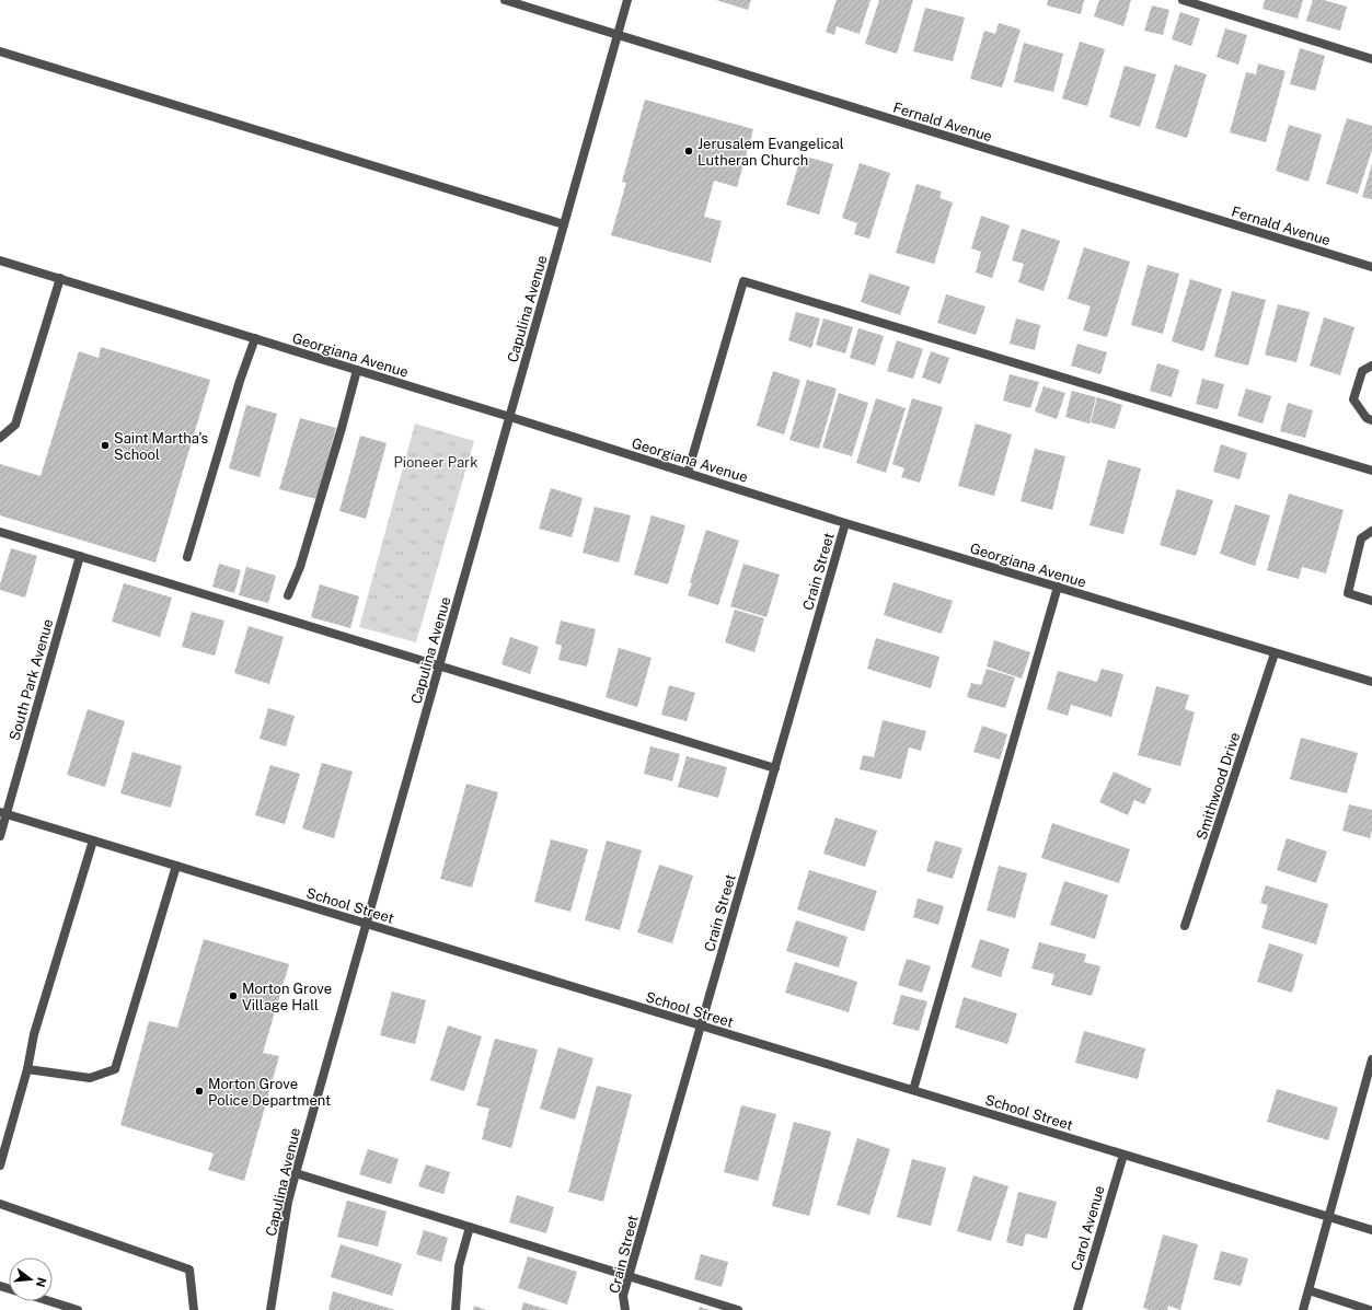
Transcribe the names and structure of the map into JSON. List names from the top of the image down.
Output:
{
  "streets": {
    "street": [
      "Fernald Avenue",
      "Capulina Avenue",
      "Georgiana Avenue",
      "Crain Street",
      "South Park Avenue",
      "Smithwood Drive",
      "School Street",
      "Carol Avenue"
    ]
  },
  "crossings": [
    ["Fernald Avenue", "Capulina Avenue"],
    ["Capulina Avenue", "Georgiana Avenue"],
    ["Capulina Avenue", "School Street"],
    ["Georgiana Avenue", "Crain Street"],
    ["Georgiana Avenue", "Smithwood Drive"],
    ["Crain Street", "School Street"],
    ["South Park Avenue", "School Street"],
    ["School Street", "Carol Avenue"]
  ],
  "parks": ["Pioneer Park"],
  "places": [
    "Jerusalem Evangelical Lutheran Church",
    "Saint Martha's School",
    "Morton Grove Village Hall",
    "Morton Grove Police Department"
  ],
  "north": "right"
}
